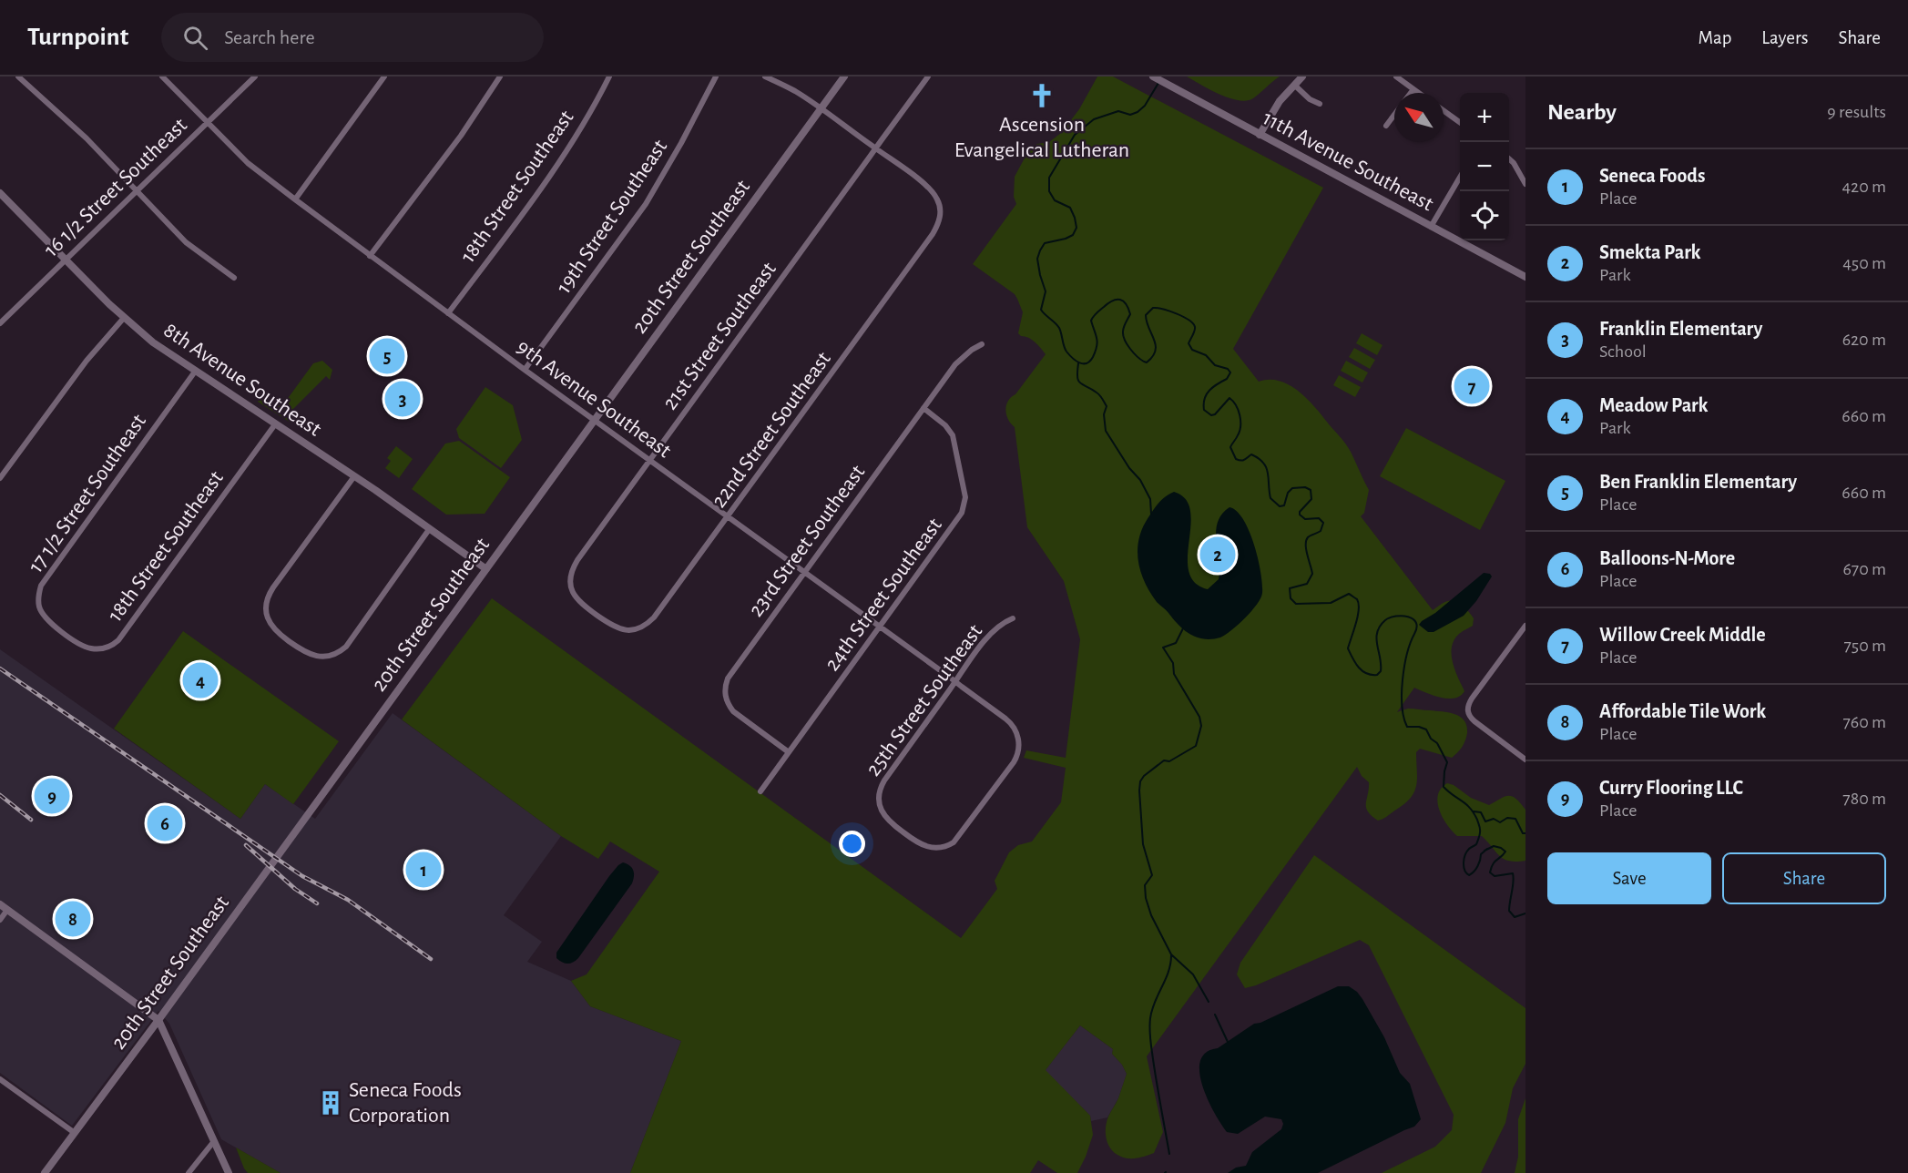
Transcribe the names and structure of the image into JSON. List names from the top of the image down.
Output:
{
  "streets": {
    "main road": ["11th Avenue Southeast"],
    "street": [
      "18th Street Southeast",
      "16 1/2 Street Southeast",
      "19th Street Southeast",
      "20th Street Southeast",
      "21st Street Southeast",
      "8th Avenue Southeast",
      "9th Avenue Southeast",
      "22nd Street Southeast",
      "17 1/2 Street Southeast",
      "23rd Street Southeast",
      "24th Street Southeast",
      "25th Street Southeast"
    ]
  },
  "crossings": [
    ["18th Street Southeast", "8th Avenue Southeast"],
    ["18th Street Southeast", "9th Avenue Southeast"],
    ["18th Street Southeast", "17 1/2 Street Southeast"],
    ["16 1/2 Street Southeast", "8th Avenue Southeast"],
    ["16 1/2 Street Southeast", "9th Avenue Southeast"],
    ["19th Street Southeast", "9th Avenue Southeast"],
    ["20th Street Southeast", "8th Avenue Southeast"],
    ["20th Street Southeast", "9th Avenue Southeast"],
    ["21st Street Southeast", "9th Avenue Southeast"],
    ["21st Street Southeast", "22nd Street Southeast"],
    ["8th Avenue Southeast", "17 1/2 Street Southeast"],
    ["9th Avenue Southeast", "22nd Street Southeast"],
    ["9th Avenue Southeast", "23rd Street Southeast"],
    ["9th Avenue Southeast", "24th Street Southeast"],
    ["9th Avenue Southeast", "25th Street Southeast"],
    ["23rd Street Southeast", "24th Street Southeast"]
  ],
  "places": {
    "church": ["Ascension Evangelical Lutheran"],
    "building": ["Seneca Foods Corporation"]
  },
  "north": "top left",
  "page": {
    "header": "Turnpoint",
    "search": "Search here",
    "nav": ["Map", "Layers", "Share"],
    "heading": ["Nearby", "9 results"],
    "map_buttons": ["+", "−"],
    "list": [
      {
        "mark": "1",
        "name": "Seneca Foods",
        "note": "Place",
        "value": "420 m"
      },
      {
        "mark": "2",
        "name": "Smekta Park",
        "note": "Park",
        "value": "450 m"
      },
      {
        "mark": "3",
        "name": "Franklin Elementary",
        "note": "School",
        "value": "620 m"
      },
      {
        "mark": "4",
        "name": "Meadow Park",
        "note": "Park",
        "value": "660 m"
      },
      {
        "mark": "5",
        "name": "Ben Franklin Elementary",
        "note": "Place",
        "value": "660 m"
      },
      {
        "mark": "6",
        "name": "Balloons-N-More",
        "note": "Place",
        "value": "670 m"
      },
      {
        "mark": "7",
        "name": "Willow Creek Middle",
        "note": "Place",
        "value": "750 m"
      },
      {
        "mark": "8",
        "name": "Affordable Tile Work",
        "note": "Place",
        "value": "760 m"
      },
      {
        "mark": "9",
        "name": "Curry Flooring LLC",
        "note": "Place",
        "value": "780 m"
      }
    ],
    "pins": [
      "5",
      "7",
      "3",
      "2",
      "4",
      "9",
      "6",
      "1",
      "8"
    ],
    "buttons": ["Save", "Share"]
  }
}
